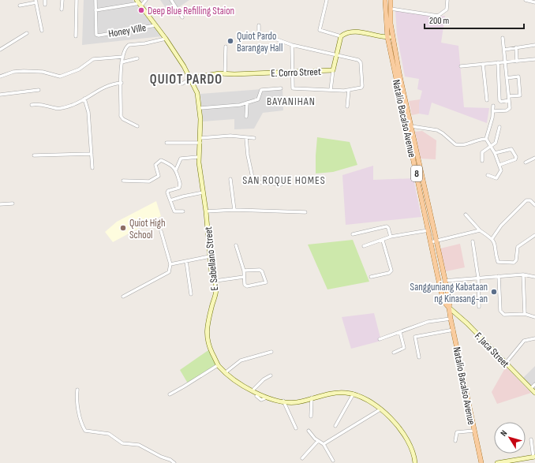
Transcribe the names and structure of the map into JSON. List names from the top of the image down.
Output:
{
  "streets": {
    "main road": ["Natalio Bacalso Avenue", "8"],
    "street": [
      "Honey Ville",
      "E. Corro Street",
      "E. Sabellano Street",
      "F. Jaca Street"
    ]
  },
  "crossings": [
    ["Honey Ville", "E. Sabellano Street"],
    ["E. Corro Street", "E. Sabellano Street"],
    ["Natalio Bacalso Avenue", "F. Jaca Street"]
  ],
  "districts": ["QUIOT PARDO", "BAYANIHAN", "SAN ROQUE HOMES"],
  "places": [
    "Deep Blue Refilling Staion",
    "Quiot Pardo Barangay Hall",
    "Quiot High School",
    "Sangguniang Kabataan ng Kinasang-an"
  ],
  "scale_bar": "200 m",
  "north": "top left"
}
